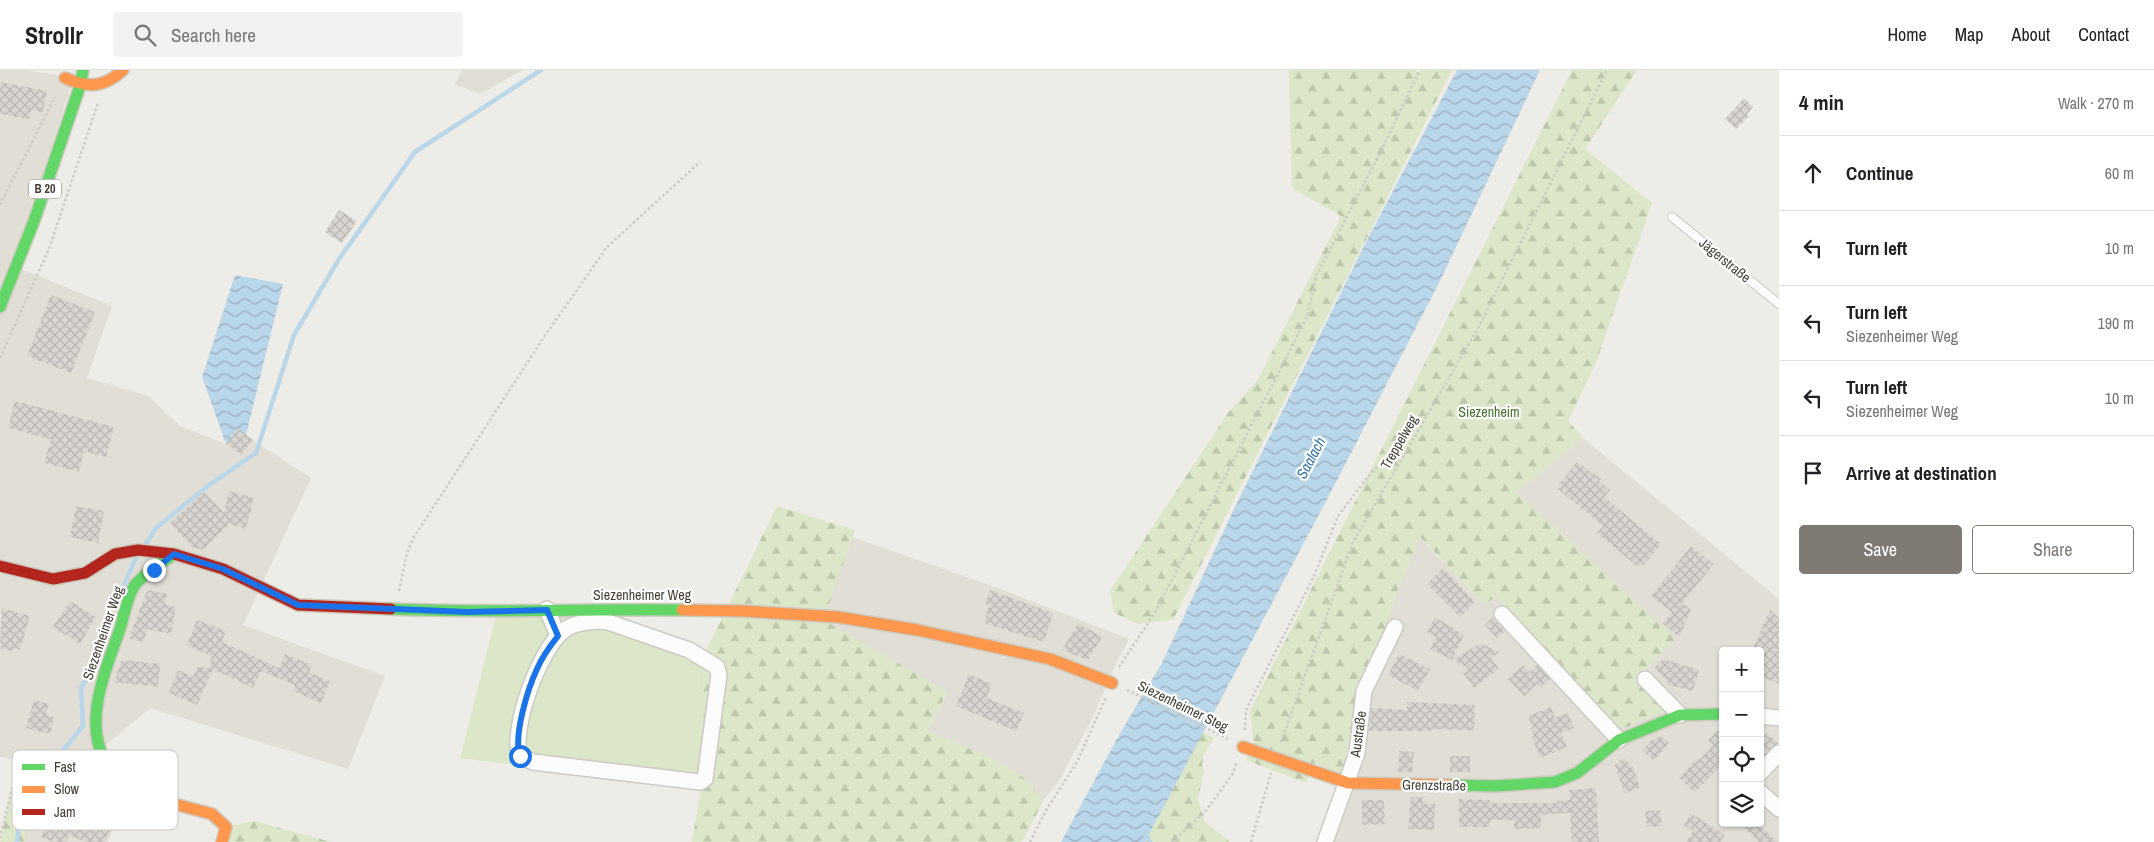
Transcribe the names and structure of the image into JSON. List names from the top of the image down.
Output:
{
  "streets": {
    "street": [
      "B 20",
      "Siezenheimer Weg",
      "Austraße",
      "Grenzstraße"
    ],
    "lane": ["Jägerstraße"],
    "path": ["Treppelweg", "Siezenheimer Steg"]
  },
  "crossings": [
    ["Treppelweg", "Grenzstraße"],
    ["Siezenheimer Weg", "Siezenheimer Steg"],
    ["Austraße", "Grenzstraße"]
  ],
  "water": ["Saalach"],
  "parks": ["Siezenheim"],
  "legend": ["Fast", "Slow", "Jam"],
  "page": {
    "header": "Strollr",
    "search": "Search here",
    "nav": [
      "Home",
      "Map",
      "About",
      "Contact"
    ],
    "heading": ["4 min", "Walk · 270 m"],
    "list": [
      ["Continue", "60 m"],
      ["Turn left", "10 m"],
      ["Turn left", "Siezenheimer Weg", "190 m"],
      ["Turn left", "Siezenheimer Weg", "10 m"],
      "Arrive at destination"
    ],
    "buttons": ["Save", "Share"],
    "map_buttons": ["+", "−"]
  }
}
